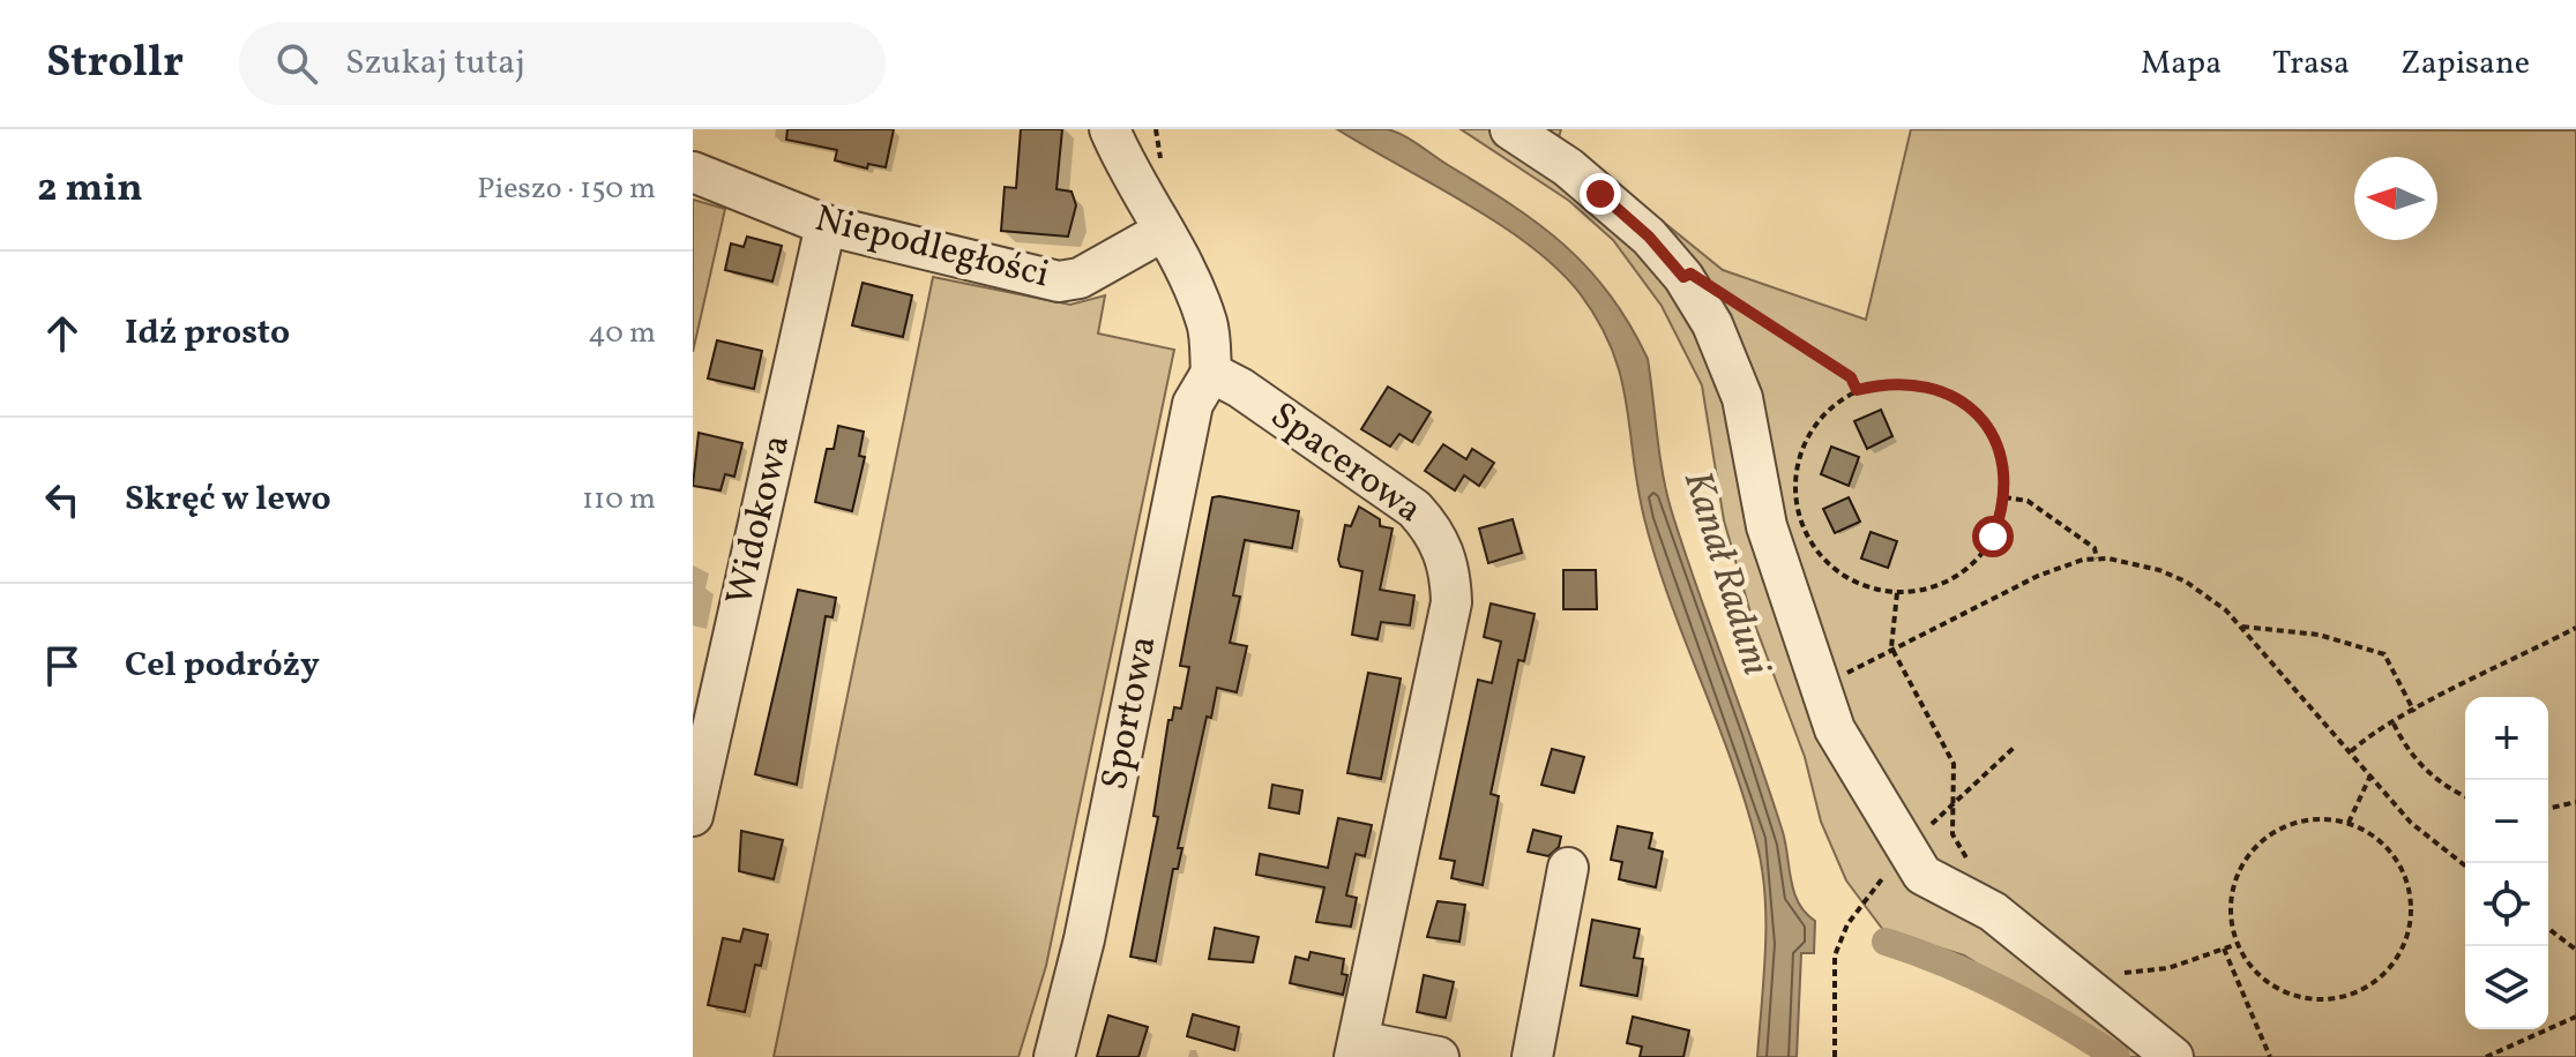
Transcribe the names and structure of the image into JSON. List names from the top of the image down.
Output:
{
  "streets": {
    "street": [
      "Niepodległości",
      "Spacerowa",
      "Widokowa",
      "Sportowa"
    ]
  },
  "crossings": [
    ["Niepodległości", "Widokowa"],
    ["Spacerowa", "Sportowa"]
  ],
  "water": ["Kanał Raduni"],
  "north": "left",
  "page": {
    "header": "Strollr",
    "search": "Szukaj tutaj",
    "nav": ["Mapa", "Trasa", "Zapisane"],
    "heading": ["2 min", "Pieszo · 150 m"],
    "list": [
      ["Idź prosto", "40 m"],
      ["Skręć w lewo", "110 m"],
      "Cel podróży"
    ],
    "map_buttons": ["+", "−"]
  }
}
